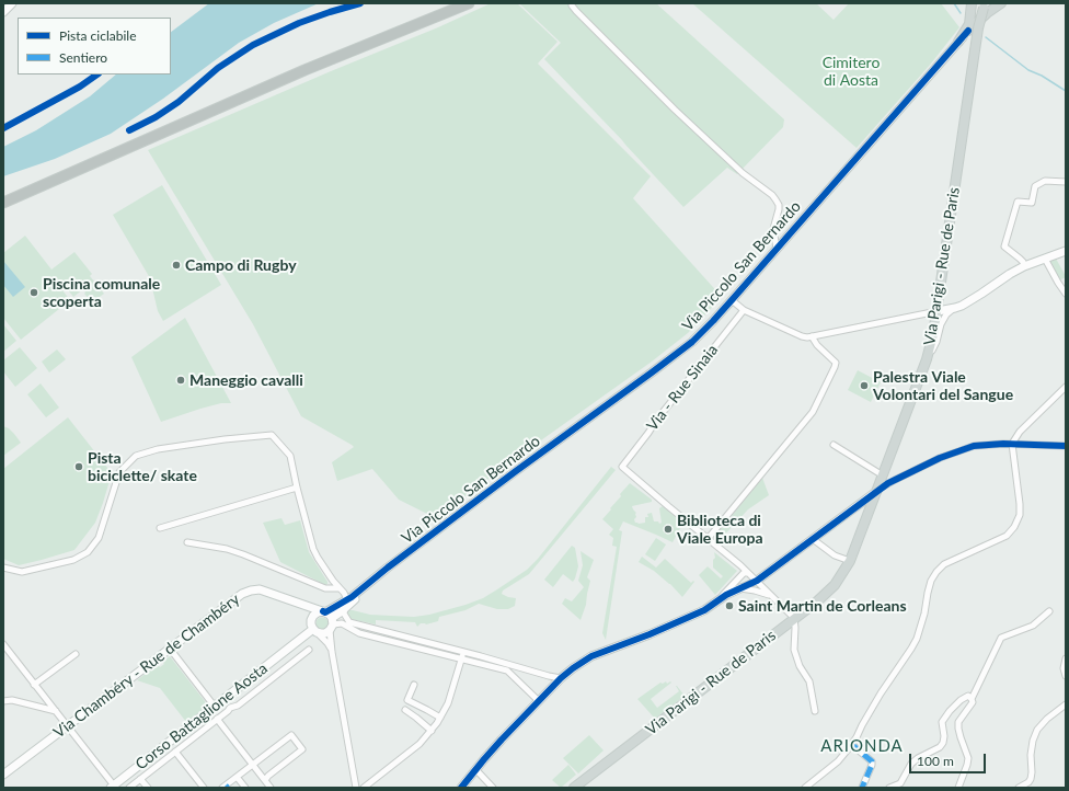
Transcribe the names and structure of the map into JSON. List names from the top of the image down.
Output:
{
  "streets": {
    "main road": ["Via Parigi - Rue de Paris"],
    "street": [
      "Via Piccolo San Bernardo",
      "Via - Rue Sinaia",
      "Via Chambéry - Rue de Chambéry",
      "Corso Battaglione Aosta"
    ]
  },
  "crossings": [
    ["Via Piccolo San Bernardo", "Via Chambéry - Rue de Chambéry"],
    ["Via Piccolo San Bernardo", "Corso Battaglione Aosta"],
    ["Via Chambéry - Rue de Chambéry", "Corso Battaglione Aosta"]
  ],
  "districts": ["ARIONDA"],
  "parks": ["Cimitero di Aosta"],
  "places": [
    "Campo di Rugby",
    "Piscina comunale scoperta",
    "Maneggio cavalli",
    "Palestra Viale Volontari del Sangue",
    "Pista biciclette/ skate",
    "Biblioteca di Viale Europa",
    "Saint Martin de Corleans"
  ],
  "legend": ["Pista ciclabile", "Sentiero"],
  "scale_bar": "100 m"
}
